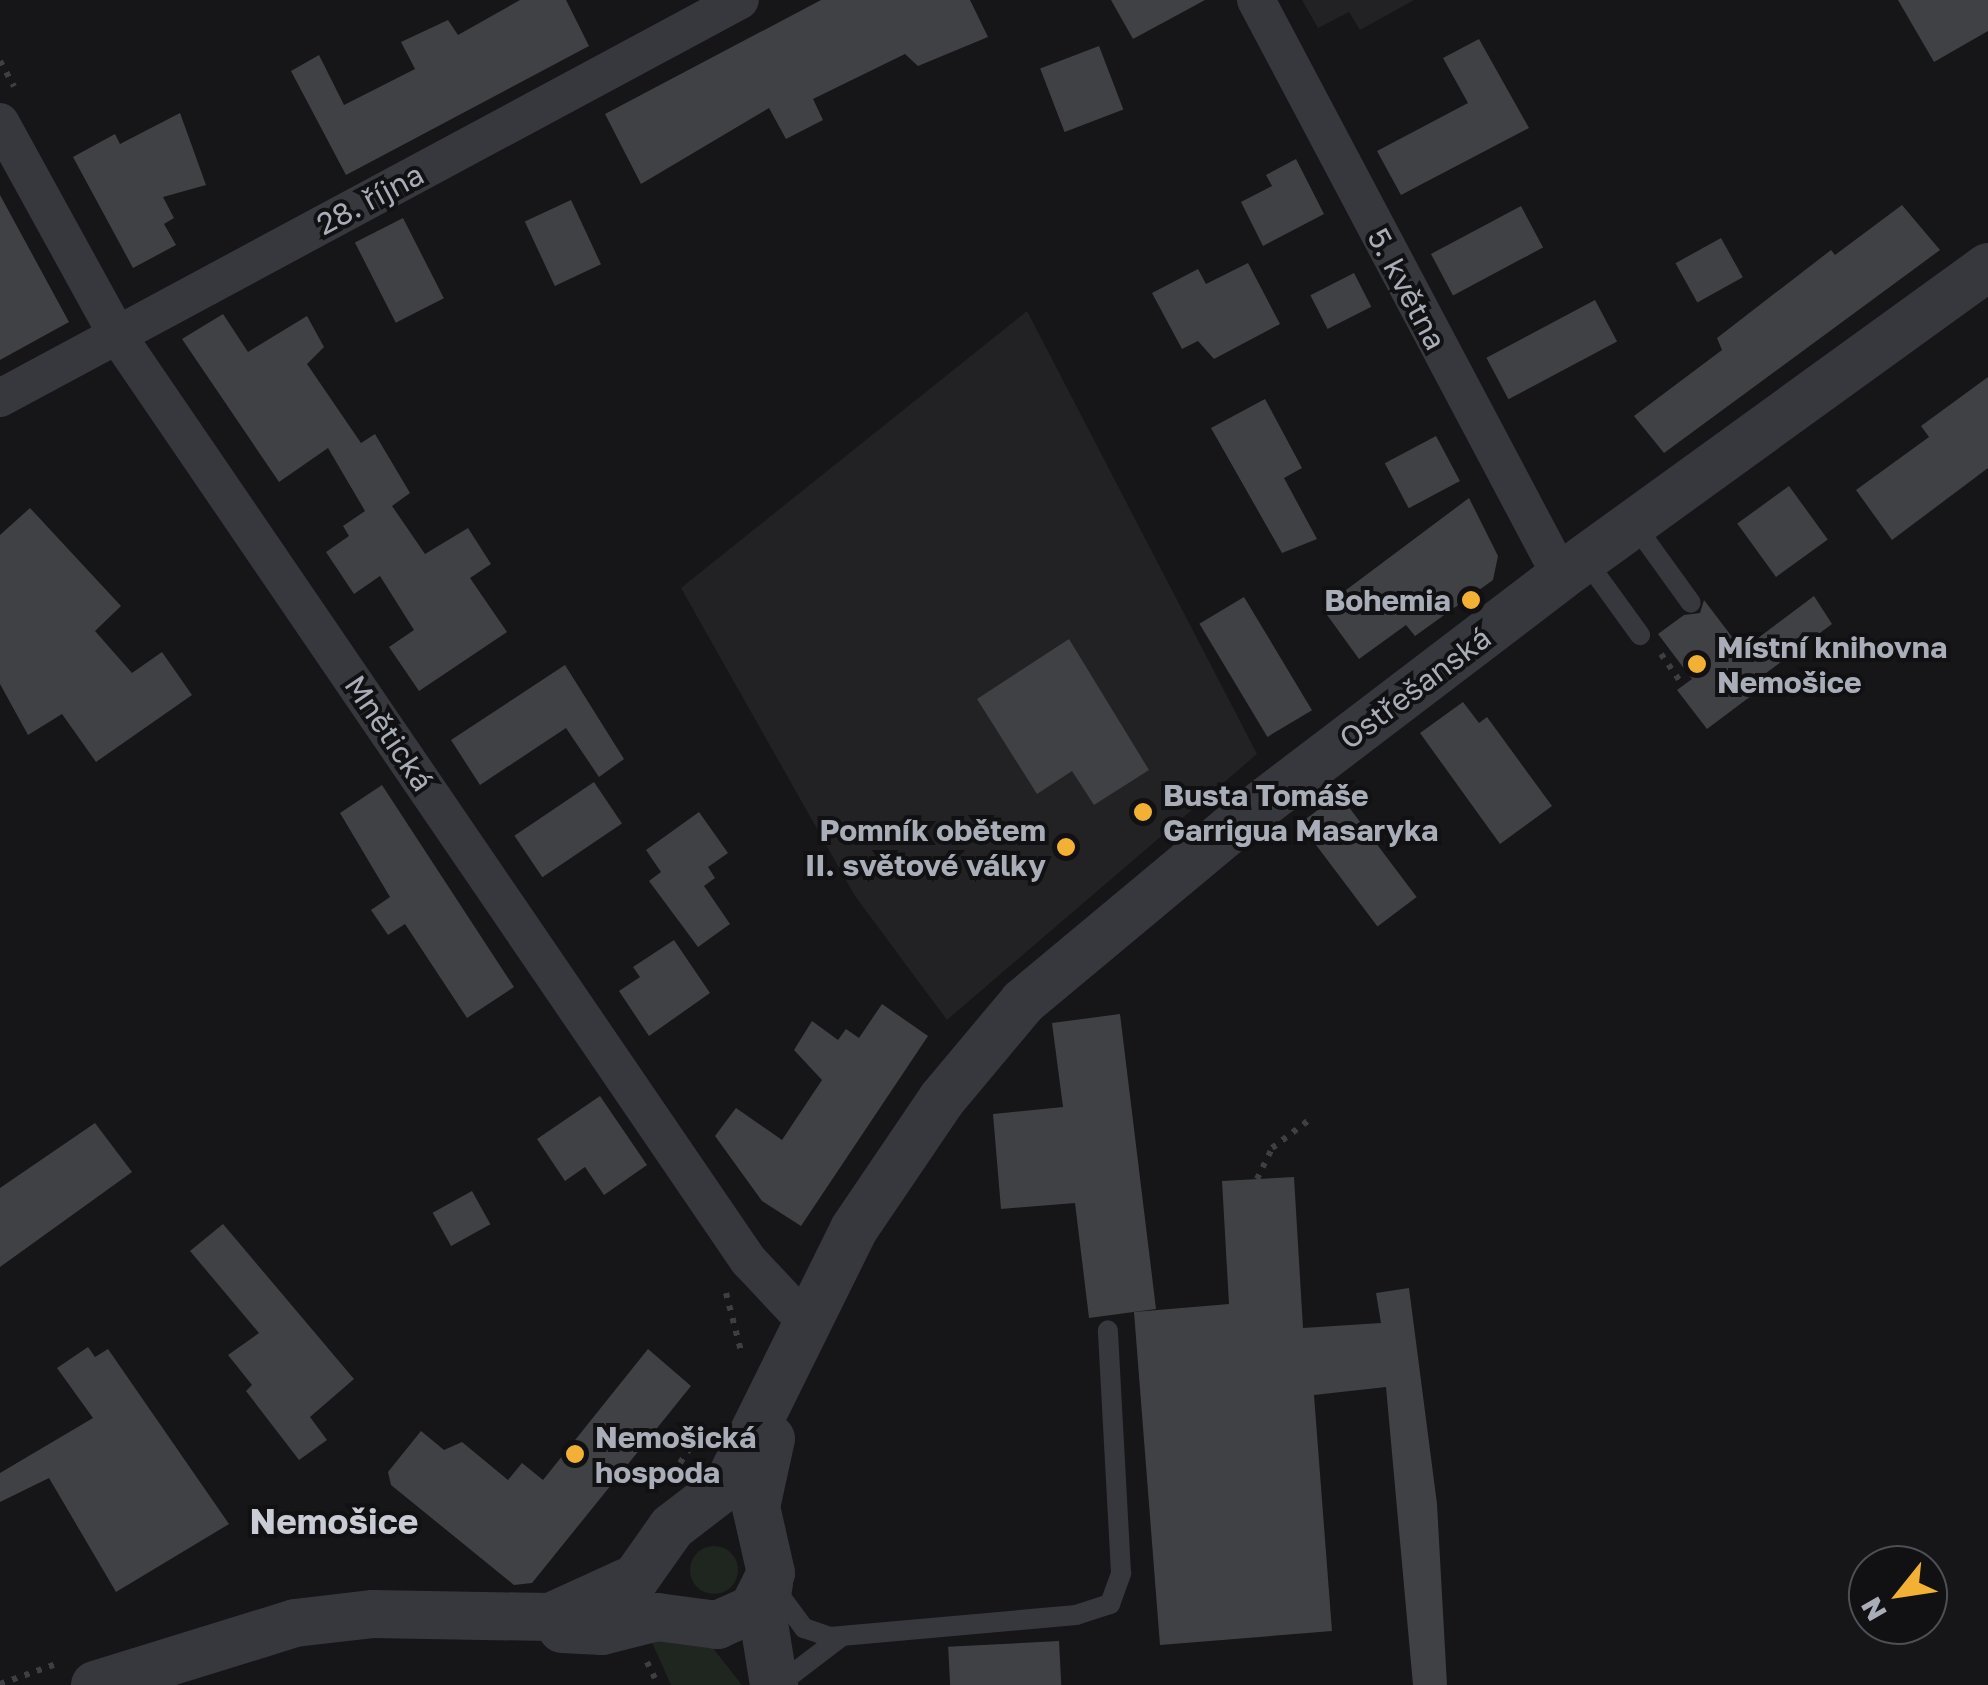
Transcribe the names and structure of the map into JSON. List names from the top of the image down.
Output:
{
  "streets": {
    "street": [
      "28. října",
      "5. května",
      "Ostřešanská",
      "Mnětická"
    ]
  },
  "crossings": [
    ["28. října", "Mnětická"],
    ["5. května", "Ostřešanská"],
    ["Ostřešanská", "Mnětická"]
  ],
  "districts": ["Nemošice"],
  "places": [
    "Bohemia",
    "Místní knihovna Nemošice",
    "Busta Tomáše Garrigua Masaryka",
    "Pomník obětem II. světové války",
    "Nemošická hospoda"
  ],
  "north": "bottom left"
}
